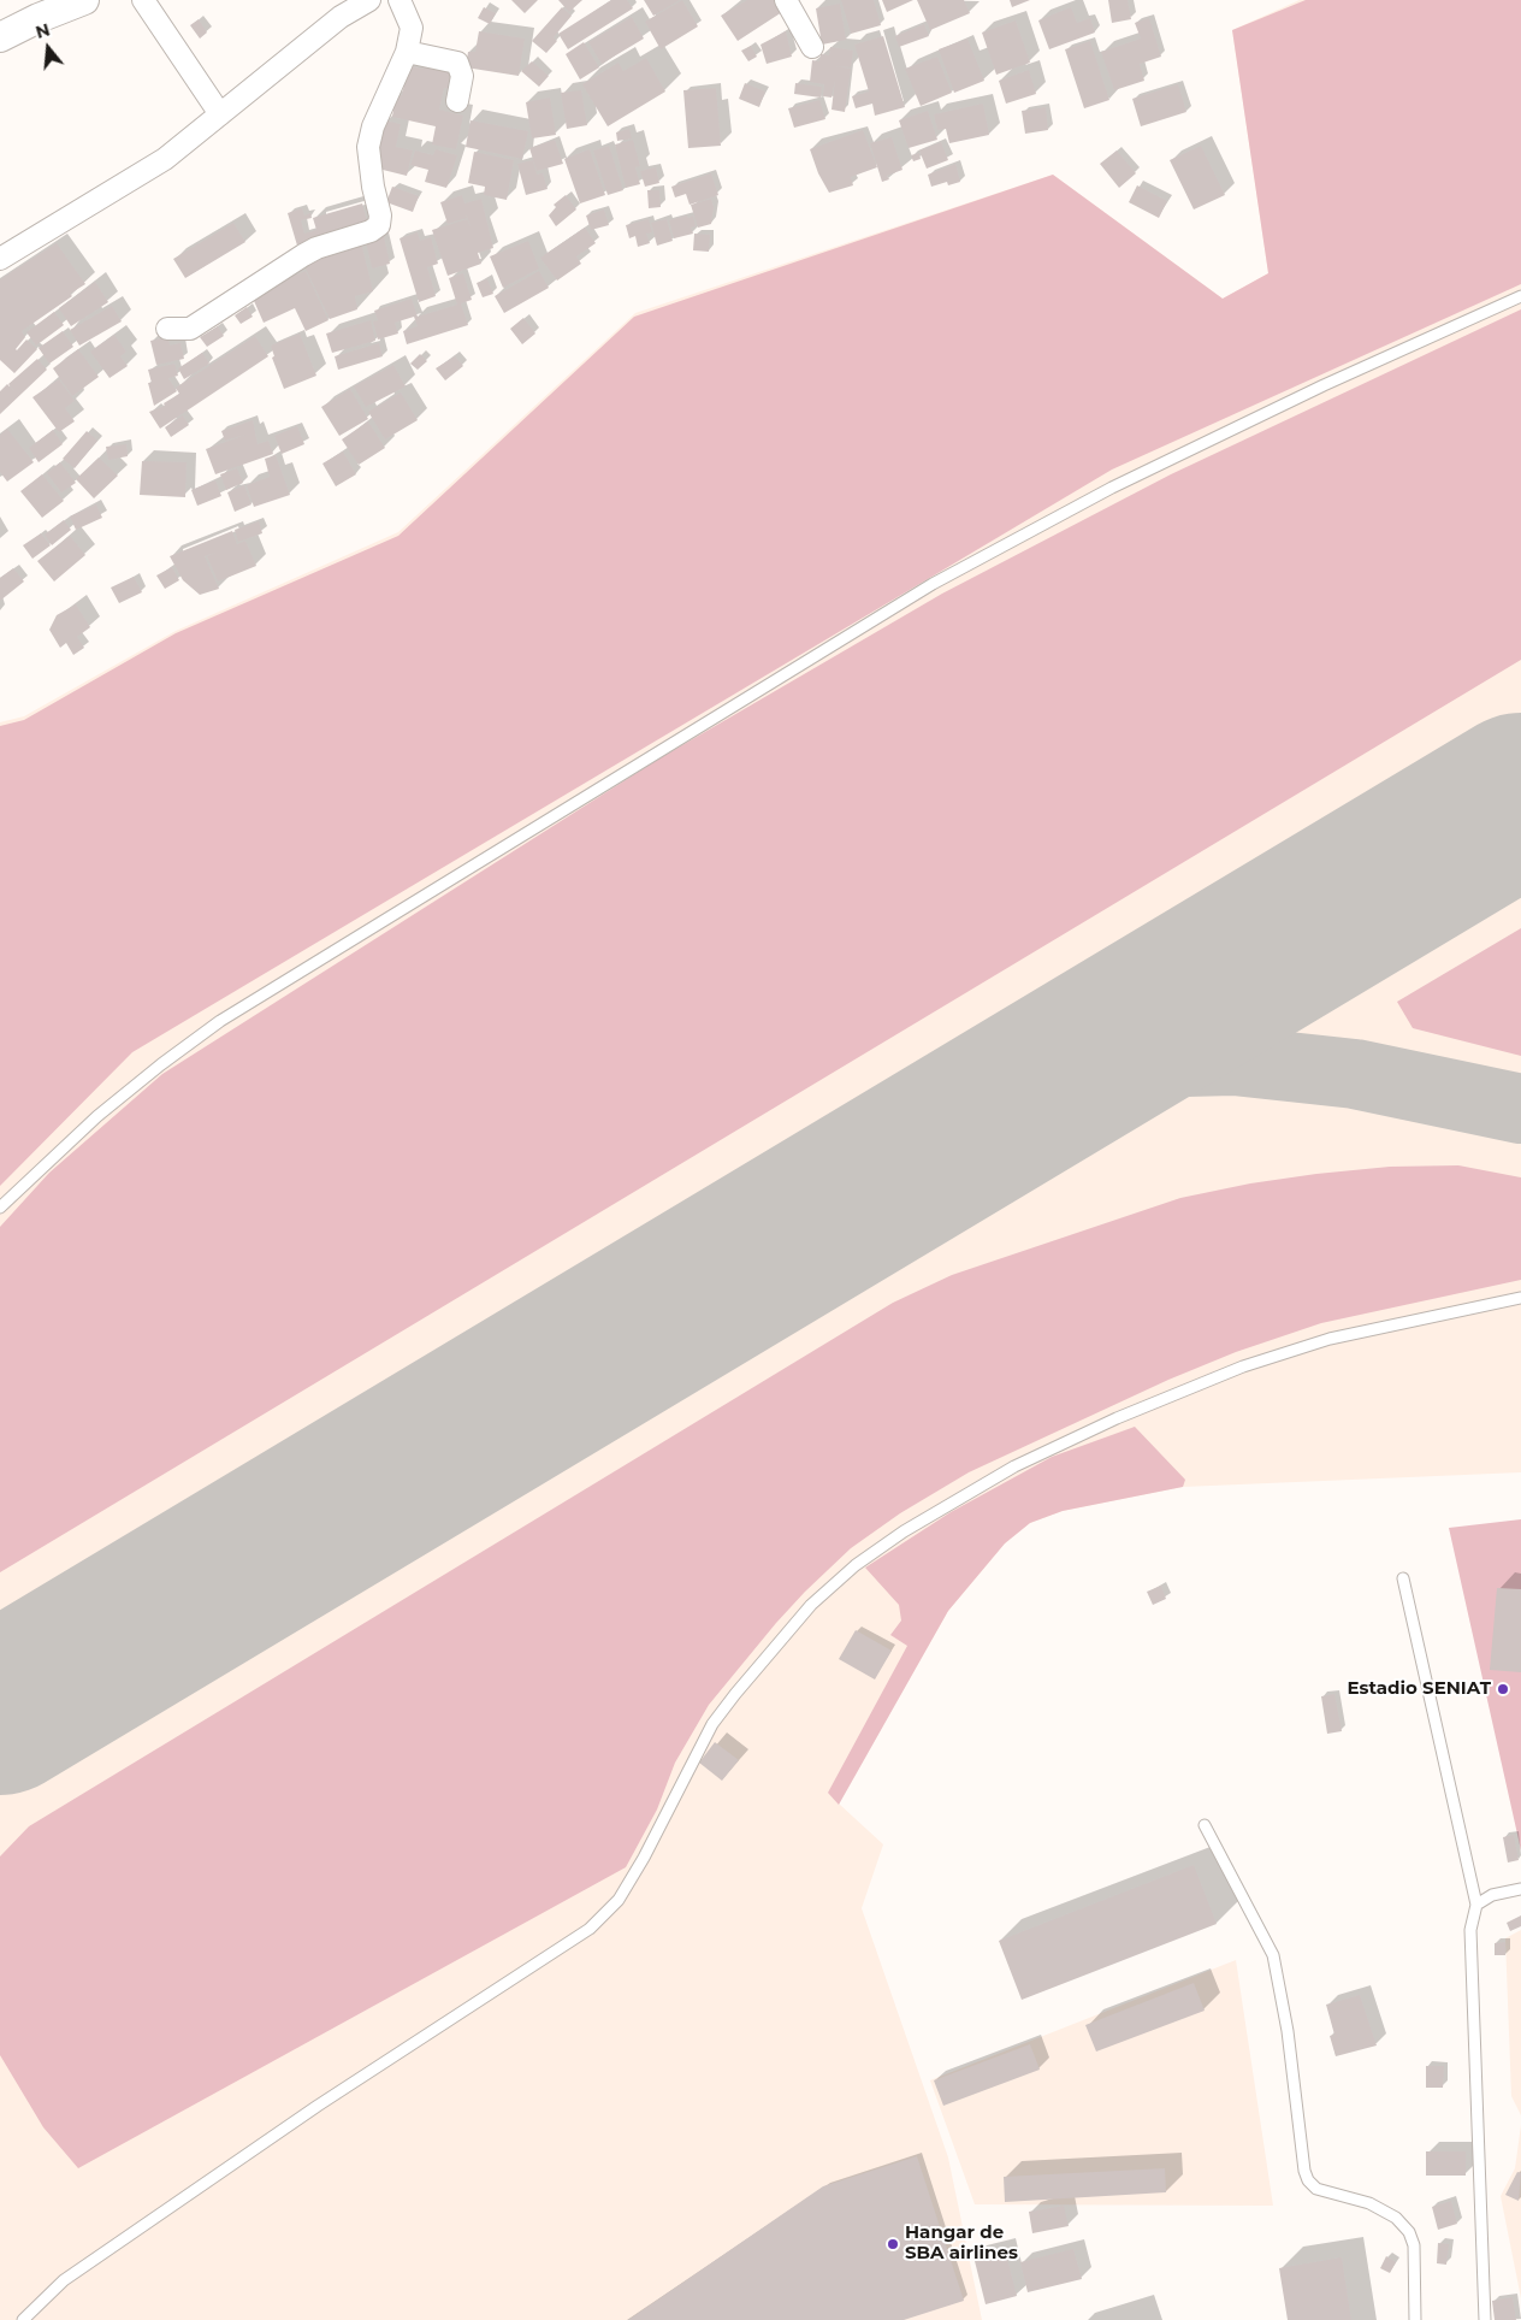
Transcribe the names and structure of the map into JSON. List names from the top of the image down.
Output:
{
  "places": ["Estadio SENIAT", "Hangar de SBA airlines"],
  "north": "top"
}
